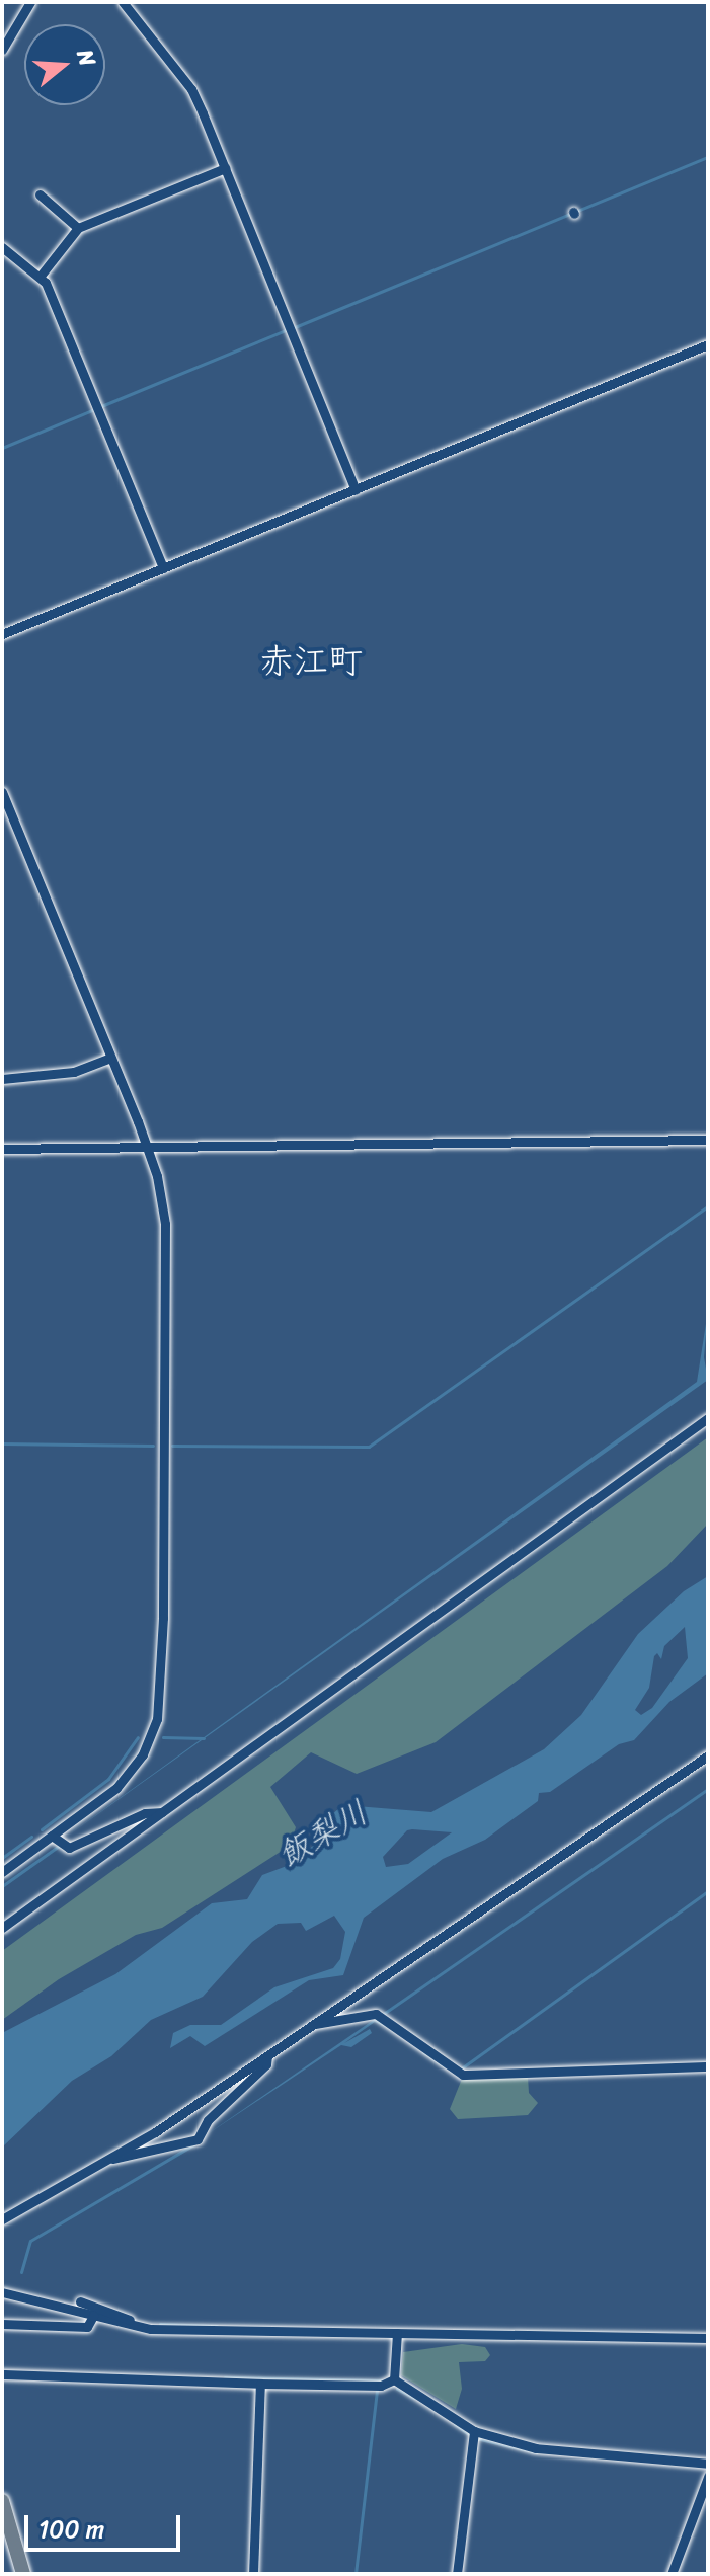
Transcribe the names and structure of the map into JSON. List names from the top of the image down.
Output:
{
  "districts": ["赤江町"],
  "water": ["飯梨川"],
  "scale_bar": "100 m",
  "north": "right"
}
